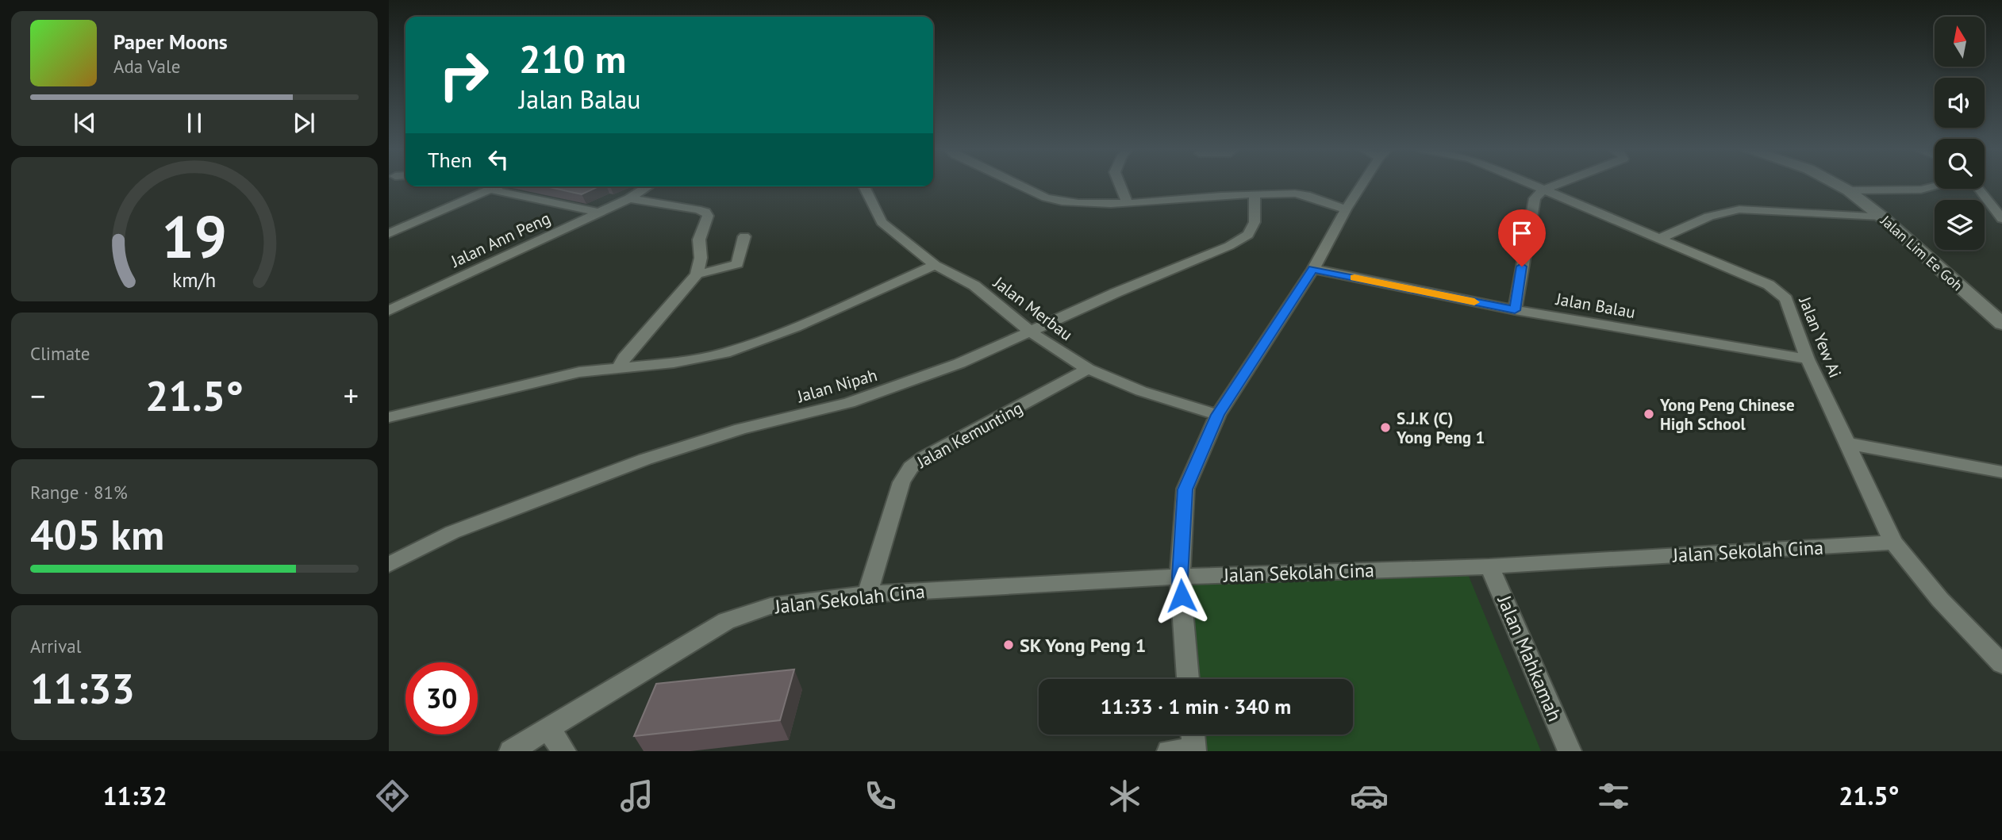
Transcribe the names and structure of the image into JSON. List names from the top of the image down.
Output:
{
  "streets": {
    "street": [
      "Jalan Ann Peng",
      "Jalan Lim Ee Goh",
      "Jalan Balau",
      "Jalan Merbau",
      "Jalan Yew Ai",
      "Jalan Nipah",
      "Jalan Kemunting",
      "Jalan Sekolah Cina",
      "Jalan Mahkamah"
    ]
  },
  "crossings": [
    ["Jalan Balau", "Jalan Yew Ai"],
    ["Jalan Merbau", "Jalan Nipah"],
    ["Jalan Merbau", "Jalan Kemunting"],
    ["Jalan Yew Ai", "Jalan Sekolah Cina"],
    ["Jalan Kemunting", "Jalan Sekolah Cina"],
    ["Jalan Sekolah Cina", "Jalan Mahkamah"]
  ],
  "places": ["Yong Peng Chinese High School", "S.J.K (C) Yong Peng 1", "SK Yong Peng 1"],
  "north": "top",
  "page": {
    "turn": ["210 m", "Jalan Balau"],
    "song": ["Paper Moons", "Ada Vale"],
    "then": "Then",
    "tile": [
      "Climate",
      ["Range · 81%", "405 km"],
      ["Arrival", "11:33"]
    ],
    "heat": ["−", "21.5°", "+"],
    "limit": "30",
    "trip": "11:33 · 1 min · 340 m",
    "tabs": ["11:32", "21.5°"],
    "gauge": ["19", "km/h"]
  }
}
